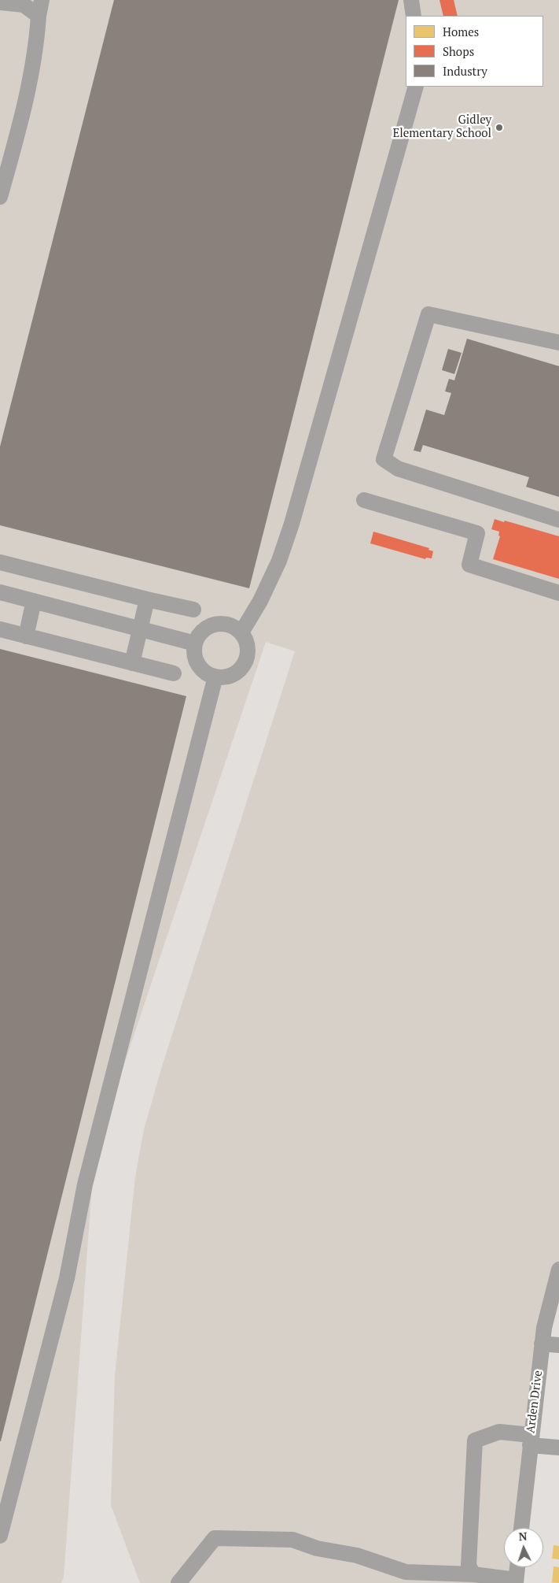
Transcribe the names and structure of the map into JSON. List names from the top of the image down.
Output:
{
  "streets": {
    "street": ["Arden Drive"]
  },
  "places": ["Gidley Elementary School"],
  "legend": ["Homes", "Shops", "Industry"],
  "north": "top"
}
